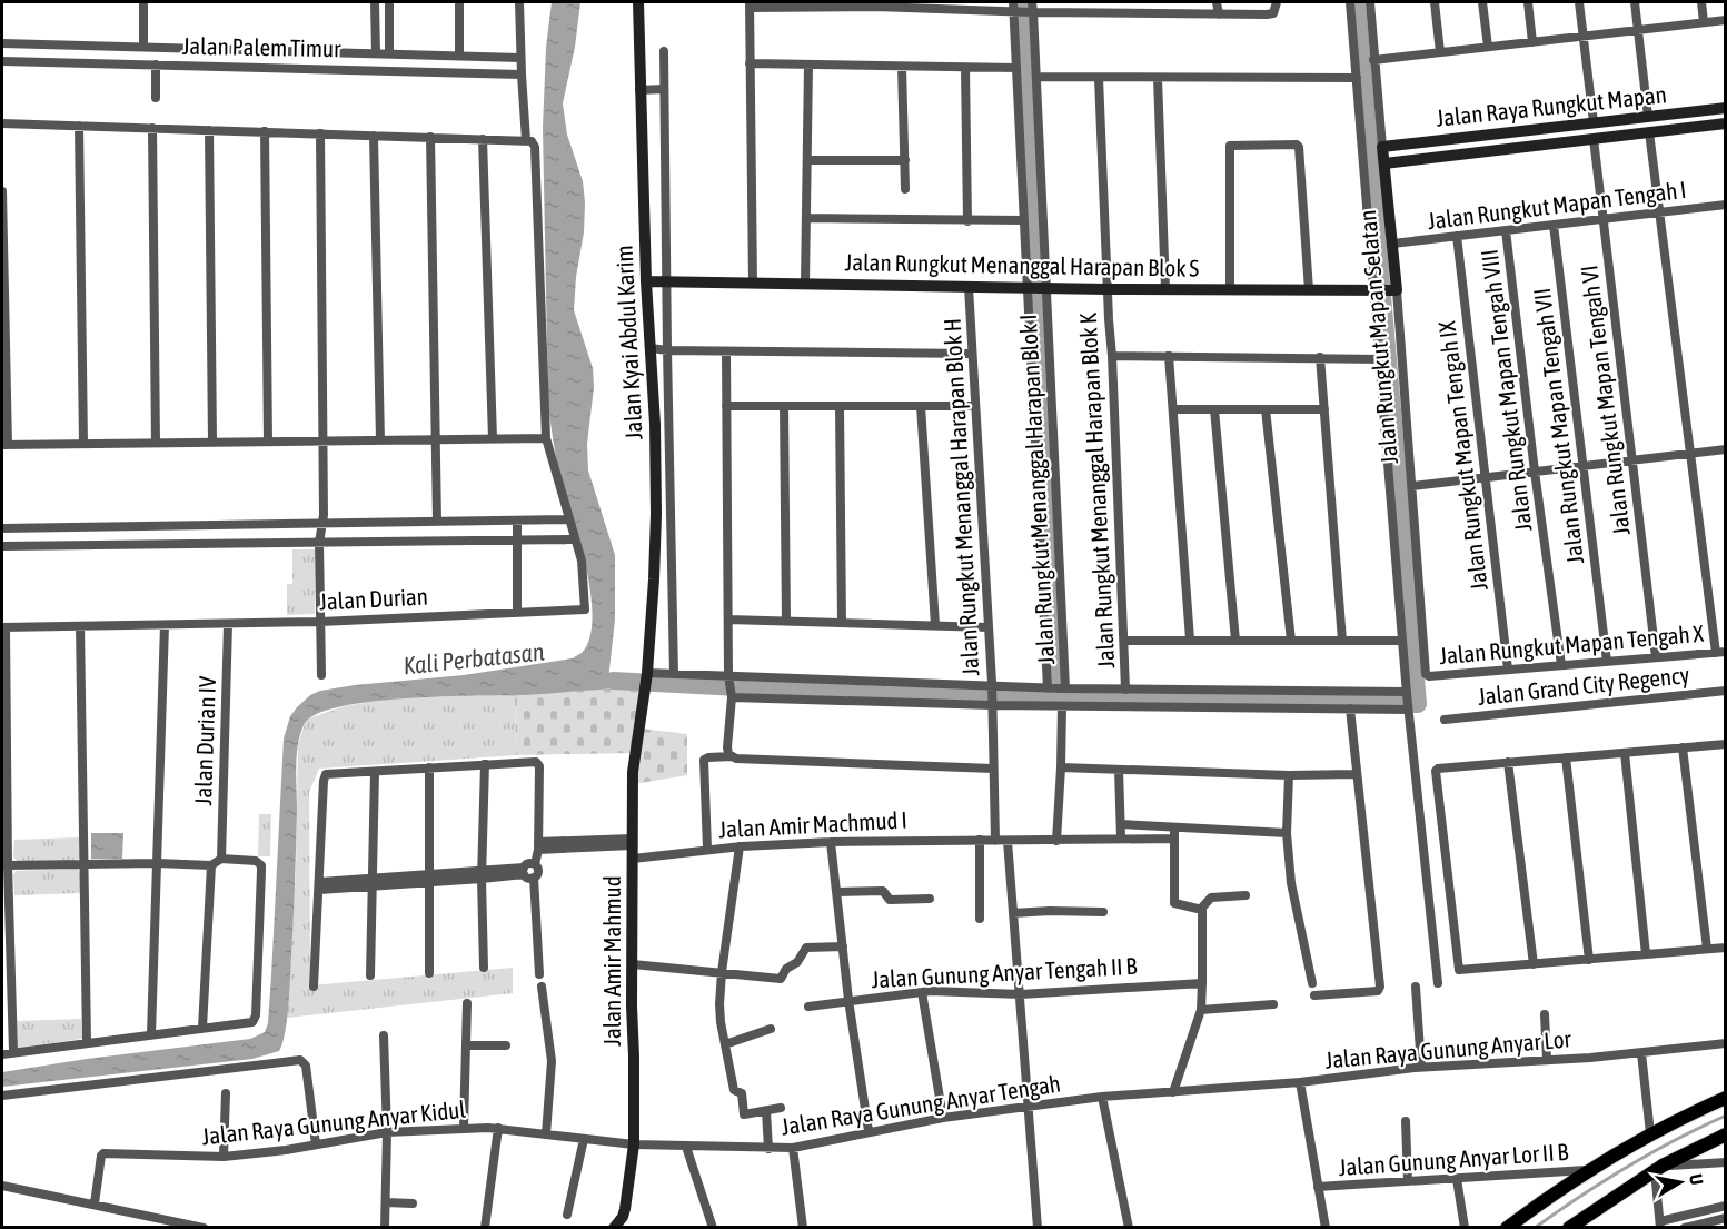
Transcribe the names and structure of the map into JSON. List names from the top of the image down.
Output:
{
  "streets": {
    "street": [
      "Jalan Palem Timur",
      "Jalan Raya Rungkut Mapan",
      "Jalan Rungkut Mapan Tengah I",
      "Jalan Rungkut Menanggal Harapan Blok S",
      "Jalan Rungkut Mapan Selatan",
      "Jalan Kyai Abdul Karim",
      "Jalan Rungkut Mapan Tengah VIII",
      "Jalan Rungkut Mapan Tengah VI",
      "Jalan Rungkut Mapan Tengah VII",
      "Jalan Rungkut Mapan Tengah IX",
      "Jalan Rungkut Menanggal Harapan Blok I",
      "Jalan Rungkut Menanggal Harapan Blok K",
      "Jalan Rungkut Menanggal Harapan Blok H",
      "Jalan Durian",
      "Jalan Rungkut Mapan Tengah X",
      "Jalan Grand City Regency",
      "Jalan Durian IV",
      "Jalan Amir Machmud I",
      "Jalan Amir Mahmud",
      "Jalan Gunung Anyar Tengah II B",
      "Jalan Raya Gunung Anyar Lor",
      "Jalan Raya Gunung Anyar Tengah",
      "Jalan Raya Gunung Anyar Kidul",
      "Jalan Gunung Anyar Lor II B"
    ]
  },
  "crossings": [
    ["Jalan Raya Rungkut Mapan", "Jalan Rungkut Mapan Selatan"],
    ["Jalan Raya Rungkut Mapan", "Jalan Rungkut Mapan Tengah VI"],
    ["Jalan Rungkut Mapan Tengah I", "Jalan Rungkut Mapan Selatan"],
    ["Jalan Rungkut Mapan Tengah I", "Jalan Rungkut Mapan Tengah VIII"],
    ["Jalan Rungkut Mapan Tengah I", "Jalan Rungkut Mapan Tengah VI"],
    ["Jalan Rungkut Mapan Tengah I", "Jalan Rungkut Mapan Tengah VII"],
    ["Jalan Rungkut Mapan Tengah I", "Jalan Rungkut Mapan Tengah IX"],
    ["Jalan Rungkut Menanggal Harapan Blok S", "Jalan Rungkut Mapan Selatan"],
    ["Jalan Rungkut Menanggal Harapan Blok S", "Jalan Kyai Abdul Karim"],
    ["Jalan Rungkut Menanggal Harapan Blok S", "Jalan Rungkut Menanggal Harapan Blok I"],
    ["Jalan Rungkut Menanggal Harapan Blok S", "Jalan Rungkut Menanggal Harapan Blok K"],
    ["Jalan Rungkut Menanggal Harapan Blok S", "Jalan Rungkut Menanggal Harapan Blok H"],
    ["Jalan Rungkut Mapan Selatan", "Jalan Rungkut Mapan Tengah X"],
    ["Jalan Kyai Abdul Karim", "Jalan Amir Mahmud"],
    ["Jalan Rungkut Mapan Tengah VIII", "Jalan Rungkut Mapan Tengah X"],
    ["Jalan Rungkut Mapan Tengah VI", "Jalan Rungkut Mapan Tengah X"],
    ["Jalan Rungkut Mapan Tengah VII", "Jalan Rungkut Mapan Tengah X"],
    ["Jalan Rungkut Mapan Tengah IX", "Jalan Rungkut Mapan Tengah X"],
    ["Jalan Rungkut Menanggal Harapan Blok H", "Jalan Amir Machmud I"],
    ["Jalan Durian", "Jalan Durian IV"],
    ["Jalan Amir Machmud I", "Jalan Amir Mahmud"],
    ["Jalan Amir Mahmud", "Jalan Raya Gunung Anyar Tengah"],
    ["Jalan Amir Mahmud", "Jalan Raya Gunung Anyar Kidul"],
    ["Jalan Raya Gunung Anyar Lor", "Jalan Raya Gunung Anyar Tengah"],
    ["Jalan Raya Gunung Anyar Tengah", "Jalan Raya Gunung Anyar Kidul"]
  ],
  "water": ["Kali Perbatasan"],
  "north": "right"
}
